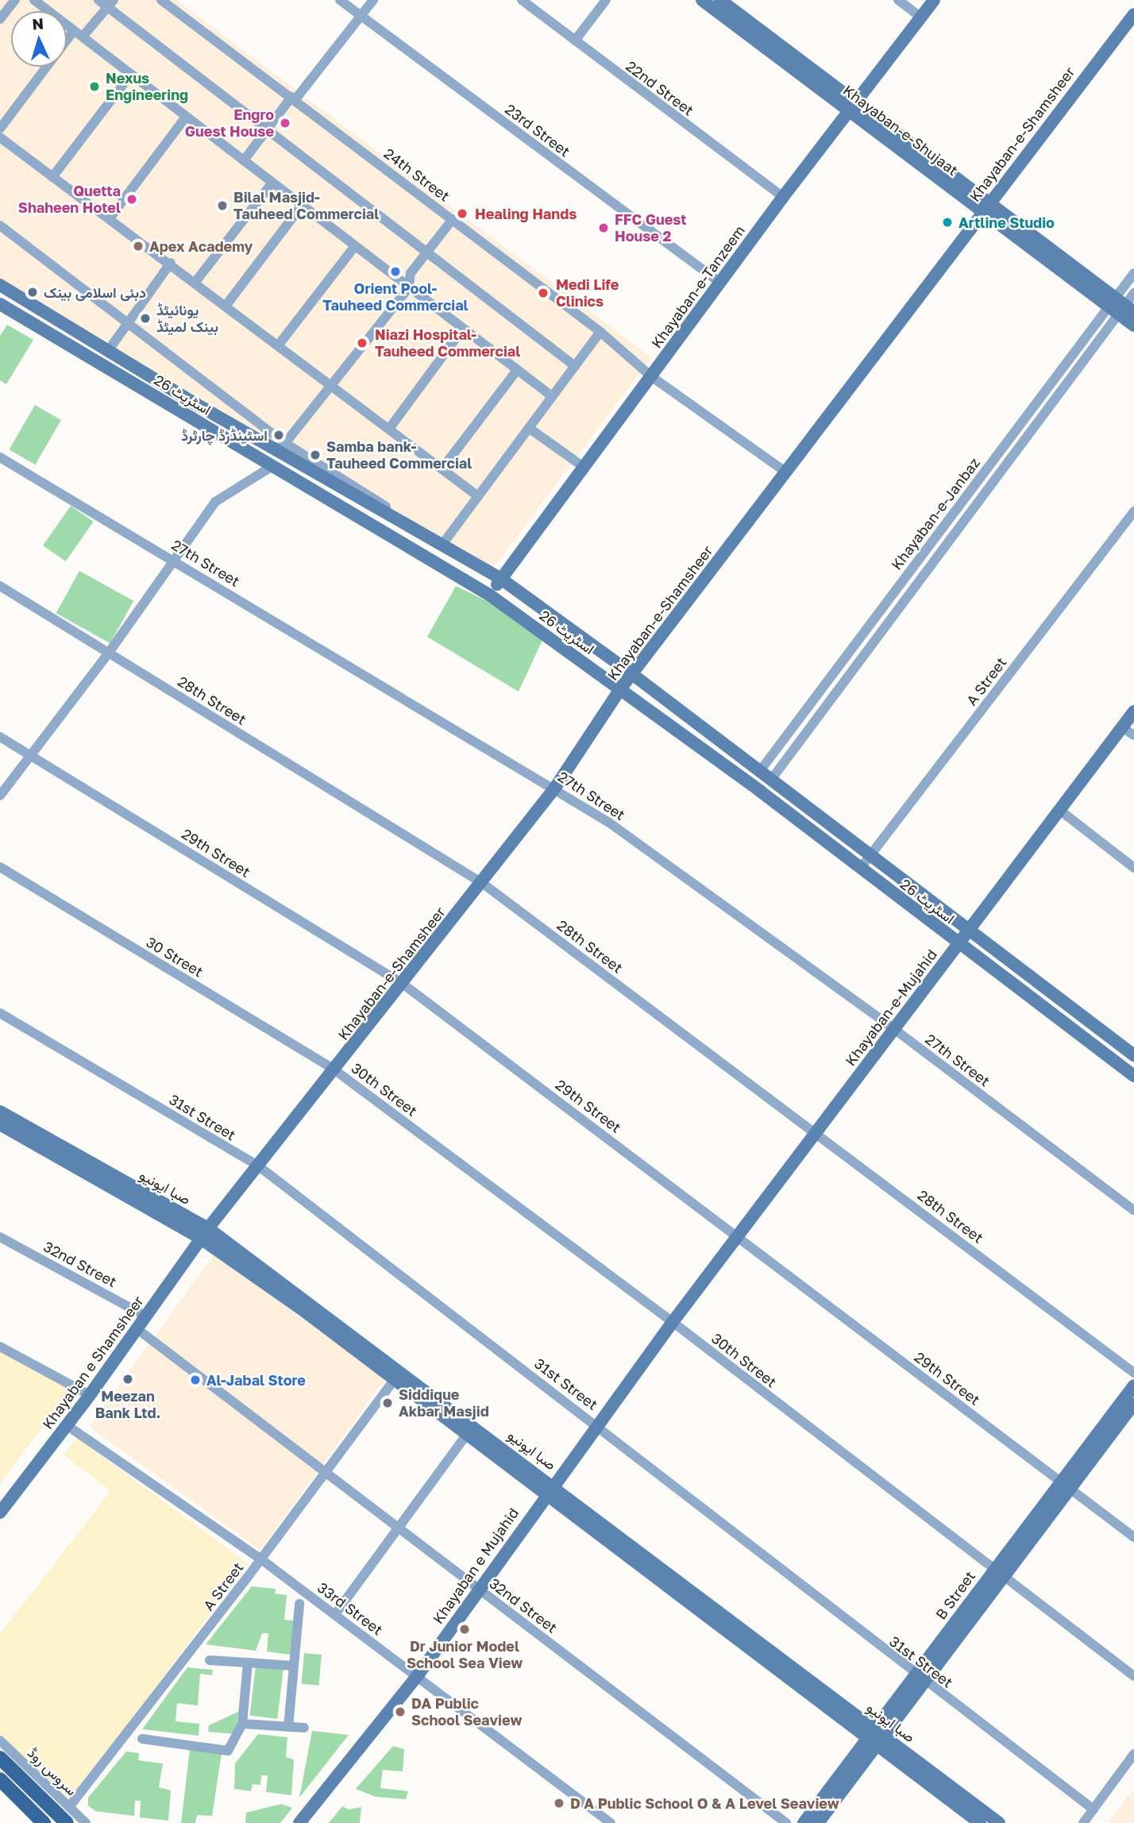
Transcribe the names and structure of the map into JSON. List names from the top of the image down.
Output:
{
  "streets": {
    "main road": [
      "Khayaban-e-Shujaat",
      "Khayaban-e-Shamsheer",
      "Khayaban-e-Tanzeem",
      "اسٹریٹ 26",
      "Khayaban-e-Mujahid",
      "صبا ایونیو",
      "Khayaban e Shamsheer",
      "Khayaban e Mujahid",
      "B Street"
    ],
    "street": [
      "22nd Street",
      "23rd Street",
      "24th Street",
      "Khayaban-e-Janbaz",
      "27th Street",
      "A Street",
      "28th Street",
      "29th Street",
      "30 Street",
      "30th Street",
      "31st Street",
      "32nd Street",
      "33rd Street",
      "سروس روڈ"
    ]
  },
  "crossings": [
    ["22nd Street", "Khayaban-e-Tanzeem"],
    ["23rd Street", "Khayaban-e-Tanzeem"],
    ["Khayaban-e-Shujaat", "Khayaban-e-Shamsheer"],
    ["Khayaban-e-Shujaat", "Khayaban-e-Tanzeem"],
    ["Khayaban-e-Shujaat", "Khayaban-e-Janbaz"],
    ["Khayaban-e-Shamsheer", "24th Street"],
    ["Khayaban-e-Shamsheer", "اسٹریٹ 26"],
    ["Khayaban-e-Shamsheer", "27th Street"],
    ["Khayaban-e-Shamsheer", "28th Street"],
    ["Khayaban-e-Shamsheer", "29th Street"],
    ["Khayaban-e-Shamsheer", "30 Street"],
    ["Khayaban-e-Shamsheer", "30th Street"],
    ["Khayaban-e-Shamsheer", "31st Street"],
    ["Khayaban-e-Shamsheer", "صبا ایونیو"],
    ["Khayaban-e-Shamsheer", "Khayaban e Shamsheer"],
    ["24th Street", "Khayaban-e-Tanzeem"],
    ["Khayaban-e-Tanzeem", "اسٹریٹ 26"],
    ["اسٹریٹ 26", "Khayaban-e-Janbaz"],
    ["اسٹریٹ 26", "A Street"],
    ["اسٹریٹ 26", "Khayaban-e-Mujahid"],
    ["27th Street", "Khayaban-e-Mujahid"],
    ["A Street", "صبا ایونیو"],
    ["A Street", "32nd Street"],
    ["A Street", "33rd Street"],
    ["A Street", "سروس روڈ"],
    ["28th Street", "Khayaban-e-Mujahid"],
    ["29th Street", "Khayaban-e-Mujahid"],
    ["29th Street", "B Street"],
    ["30 Street", "30th Street"],
    ["Khayaban-e-Mujahid", "30th Street"],
    ["Khayaban-e-Mujahid", "Khayaban e Mujahid"],
    ["30th Street", "Khayaban e Mujahid"],
    ["30th Street", "B Street"],
    ["31st Street", "Khayaban e Mujahid"],
    ["31st Street", "B Street"],
    ["صبا ایونیو", "Khayaban e Shamsheer"],
    ["صبا ایونیو", "Khayaban e Mujahid"],
    ["صبا ایونیو", "B Street"],
    ["32nd Street", "Khayaban e Shamsheer"],
    ["32nd Street", "Khayaban e Mujahid"],
    ["Khayaban e Shamsheer", "33rd Street"],
    ["Khayaban e Mujahid", "33rd Street"]
  ],
  "places": [
    "Nexus Engineering",
    "Engro Guest House",
    "Quetta Shaheen Hotel",
    "Bilal Masjid- Tauheed Commercial",
    "Healing Hands",
    "Artline Studio",
    "FFC Guest House 2",
    "Apex Academy",
    "Orient Pool- Tauheed Commercial",
    "دبئی اسلامی بینک",
    "Medi Life Clinics",
    "یونائیٹڈ بینک لمیٹڈ",
    "Niazi Hospital- Tauheed Commercial",
    "اسٹینڈرڈ چارٹرڈ",
    "Samba bank- Tauheed Commercial",
    "Meezan Bank Ltd.",
    "Al-Jabal Store",
    "Siddique Akbar Masjid",
    "Dr Junior Model School Sea View",
    "DA Public School Seaview",
    "D A Public School O & A Level Seaview"
  ],
  "north": "top"
}
